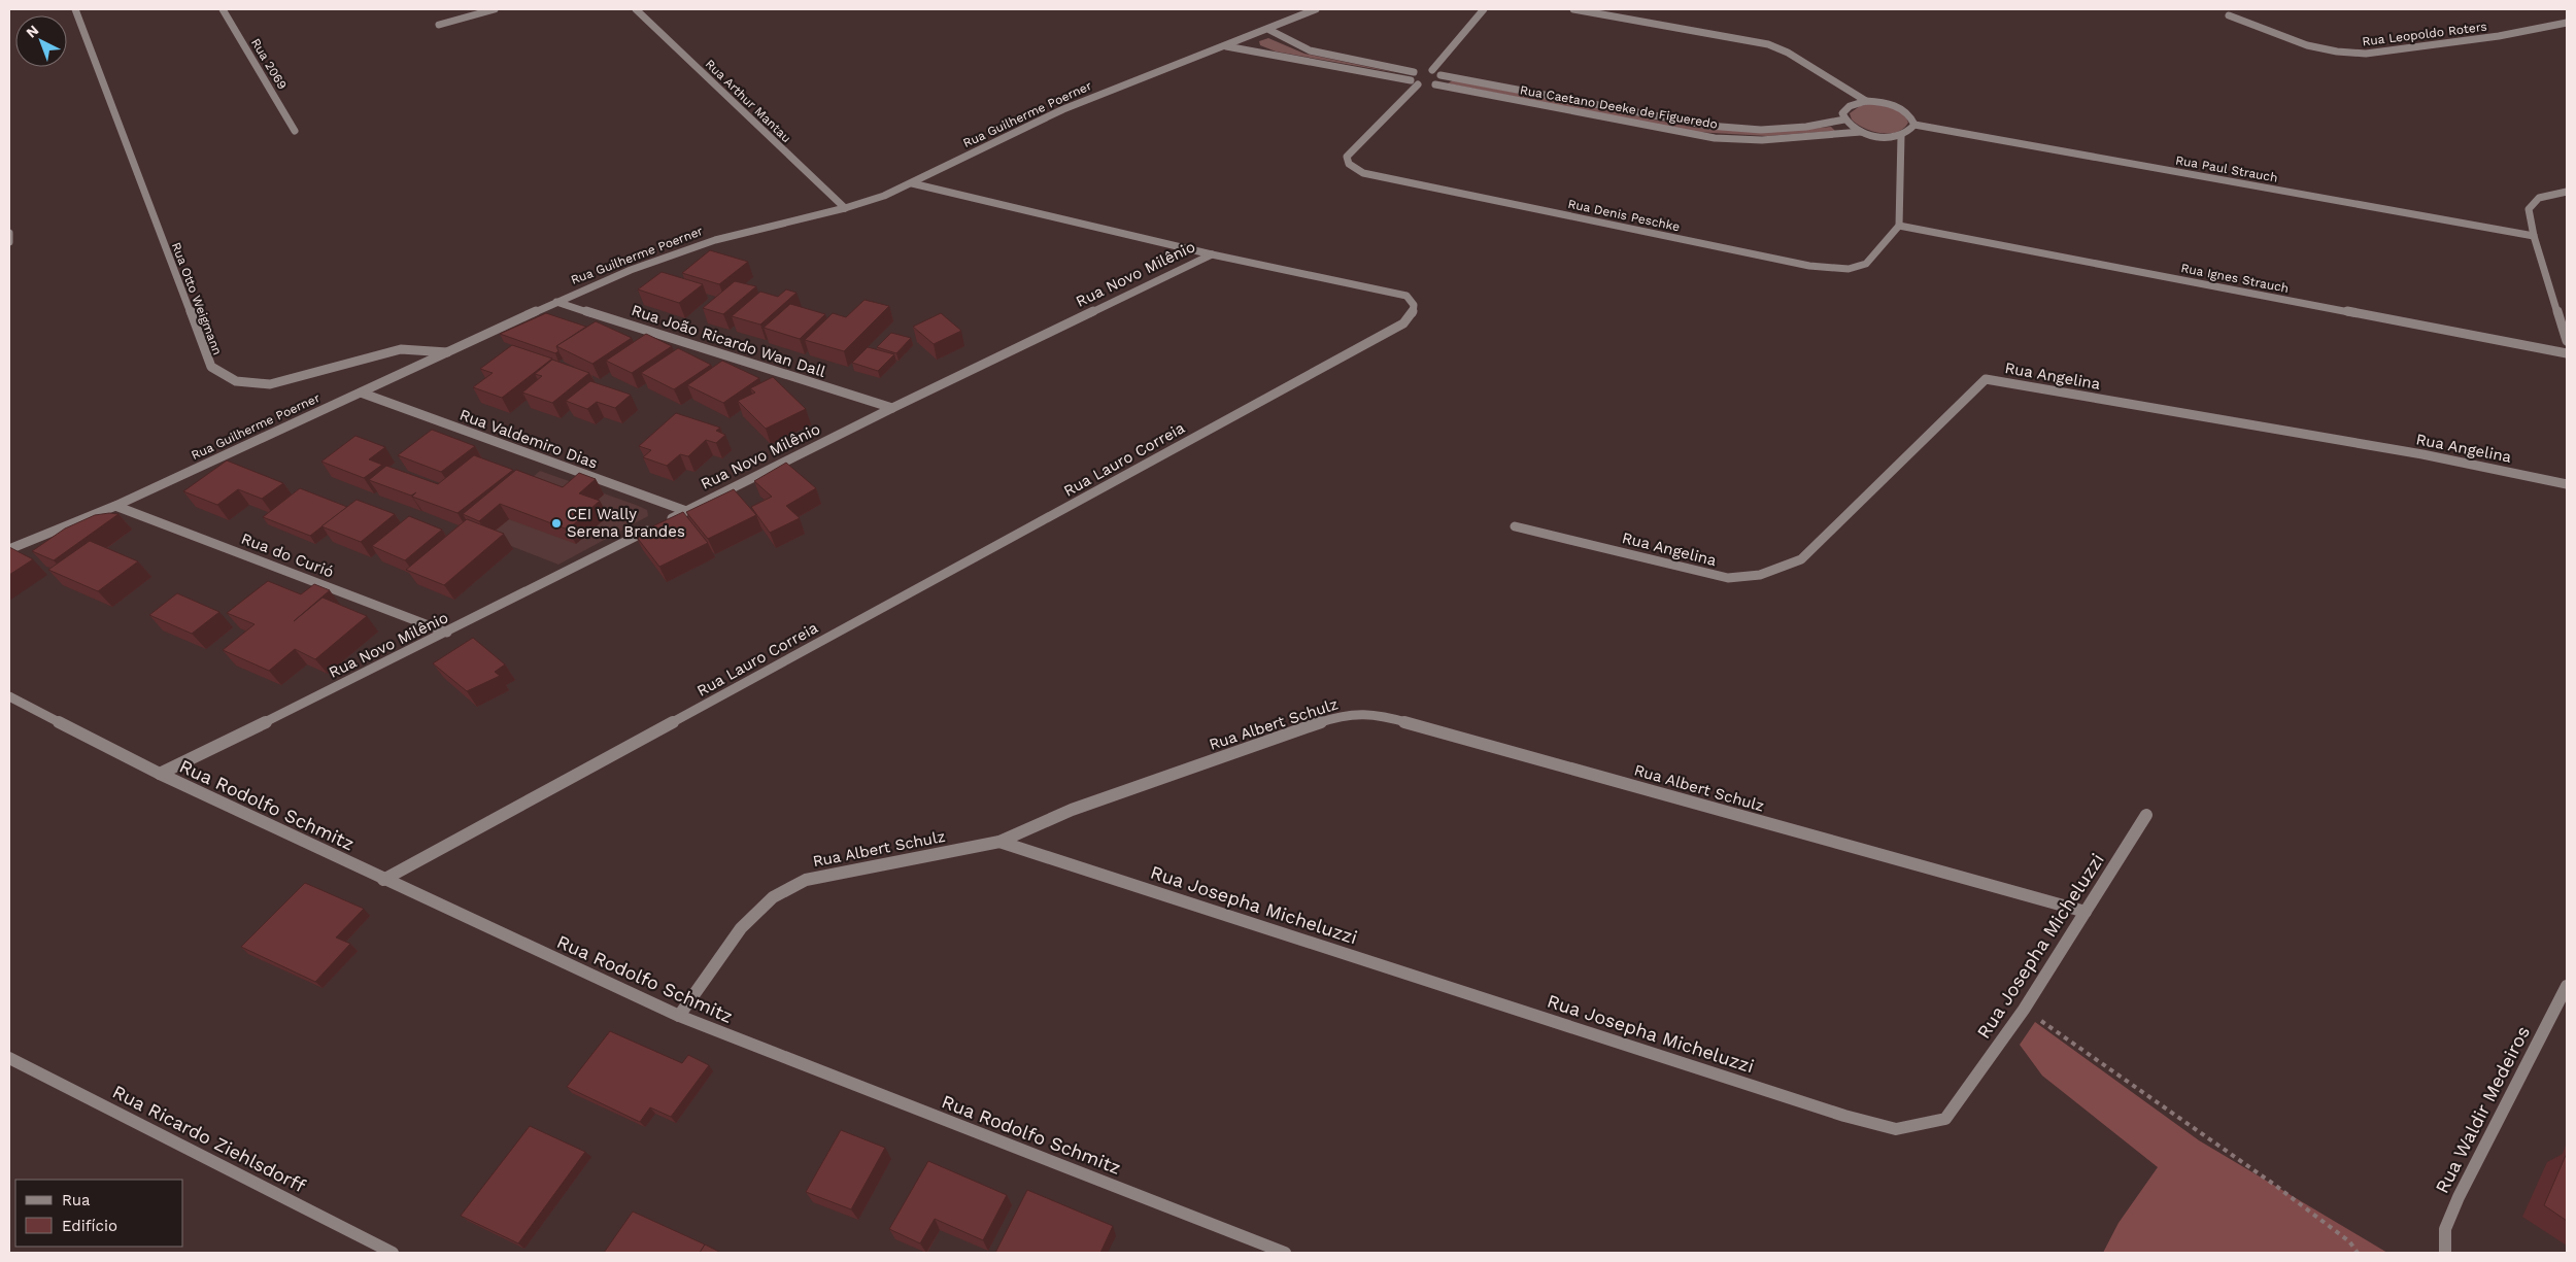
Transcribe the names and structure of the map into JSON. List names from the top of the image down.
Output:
{
  "streets": {
    "street": [
      "Rua Leopoldo Roters",
      "Rua 2069",
      "Rua Arthur Mantau",
      "Rua Caetano Deeke de Figueredo",
      "Rua Guilherme Poerner",
      "Rua Paul Strauch",
      "Rua Denis Peschke",
      "Rua Novo Milênio",
      "Rua Ignes Strauch",
      "Rua Otto Weigmann",
      "Rua João Ricardo Wan Dall",
      "Rua Angelina",
      "Rua Valdemiro Dias",
      "Rua Lauro Correia",
      "Rua do Curió",
      "Rua Albert Schulz",
      "Rua Rodolfo Schmitz",
      "Rua Josepha Micheluzzi",
      "Rua Waldir Medeiros",
      "Rua Ricardo Ziehlsdorff"
    ]
  },
  "crossings": [
    ["Rua Arthur Mantau", "Rua Guilherme Poerner"],
    ["Rua Caetano Deeke de Figueredo", "Rua Denis Peschke"],
    ["Rua Guilherme Poerner", "Rua Otto Weigmann"],
    ["Rua Guilherme Poerner", "Rua João Ricardo Wan Dall"],
    ["Rua Guilherme Poerner", "Rua Valdemiro Dias"],
    ["Rua Guilherme Poerner", "Rua Lauro Correia"],
    ["Rua Guilherme Poerner", "Rua do Curió"],
    ["Rua Denis Peschke", "Rua Ignes Strauch"],
    ["Rua Novo Milênio", "Rua João Ricardo Wan Dall"],
    ["Rua Novo Milênio", "Rua Valdemiro Dias"],
    ["Rua Novo Milênio", "Rua Lauro Correia"],
    ["Rua Novo Milênio", "Rua do Curió"],
    ["Rua Novo Milênio", "Rua Rodolfo Schmitz"],
    ["Rua Lauro Correia", "Rua Rodolfo Schmitz"],
    ["Rua Albert Schulz", "Rua Rodolfo Schmitz"],
    ["Rua Albert Schulz", "Rua Josepha Micheluzzi"]
  ],
  "places": ["CEI Wally Serena Brandes"],
  "legend": ["Rua", "Edifício"],
  "north": "top left"
}
